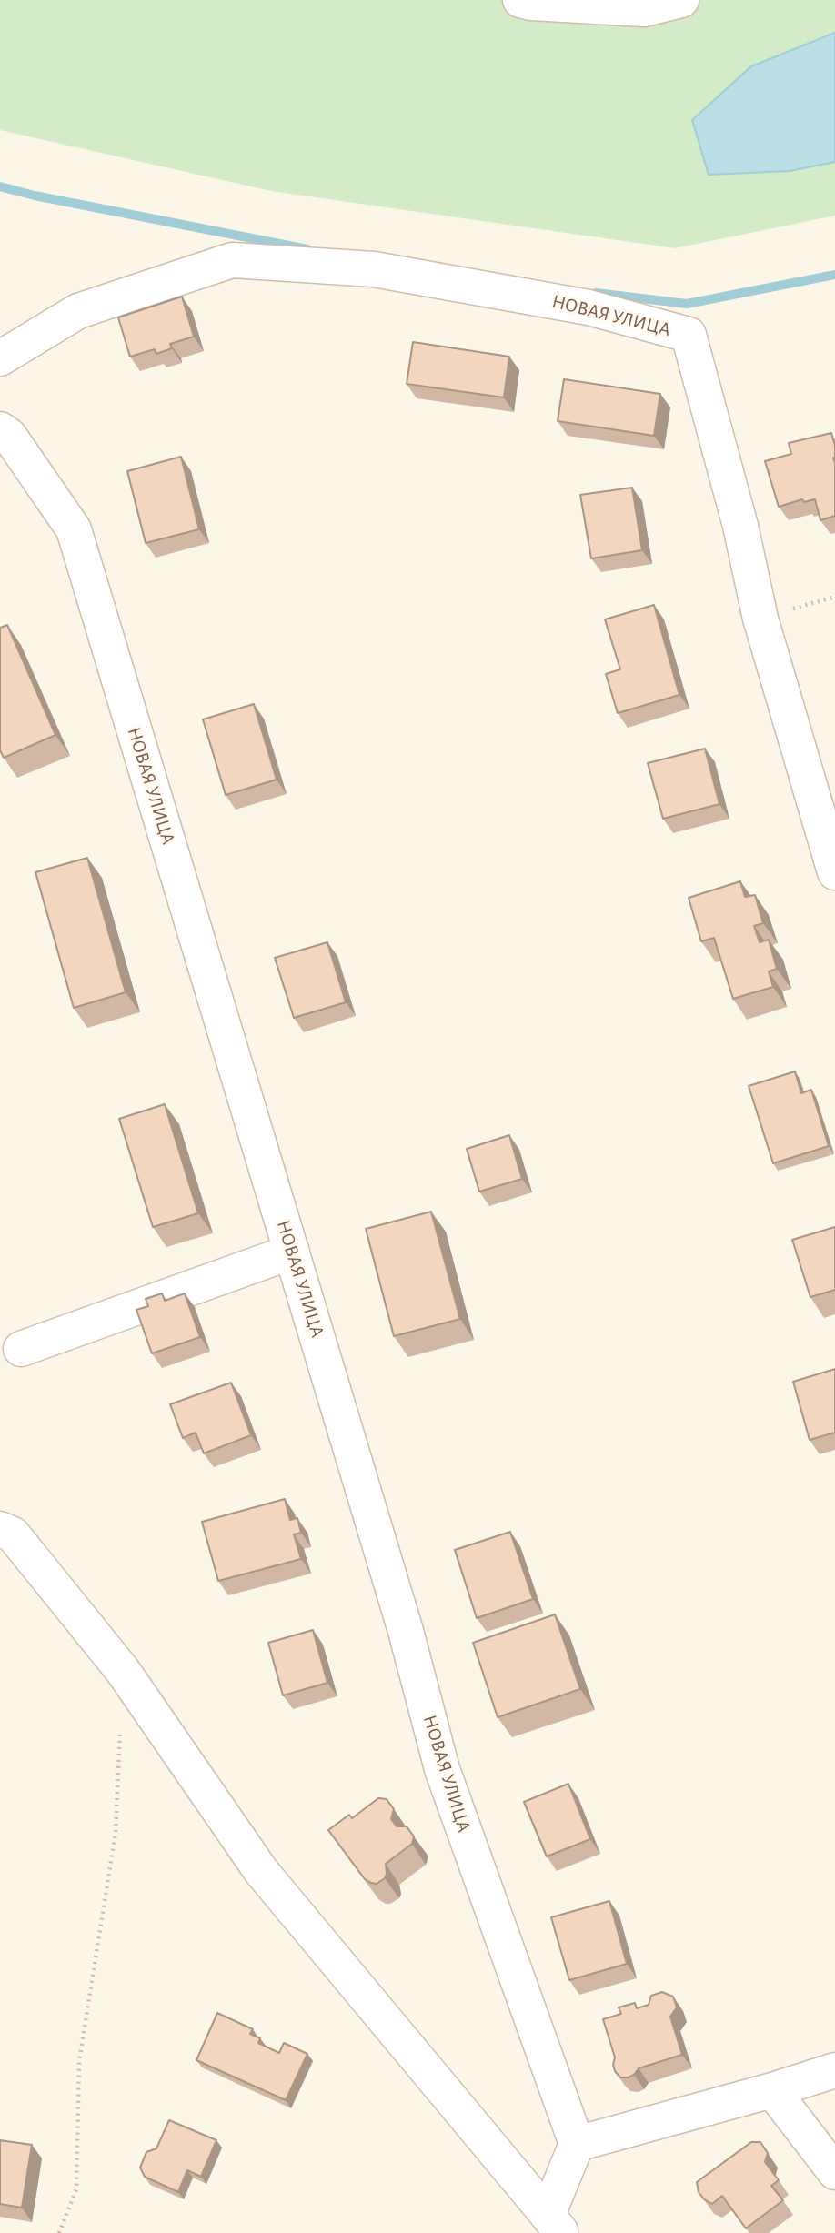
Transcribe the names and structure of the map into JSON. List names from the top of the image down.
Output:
{
  "streets": {
    "street": ["НОВАЯ УЛИЦА"]
  }
}
